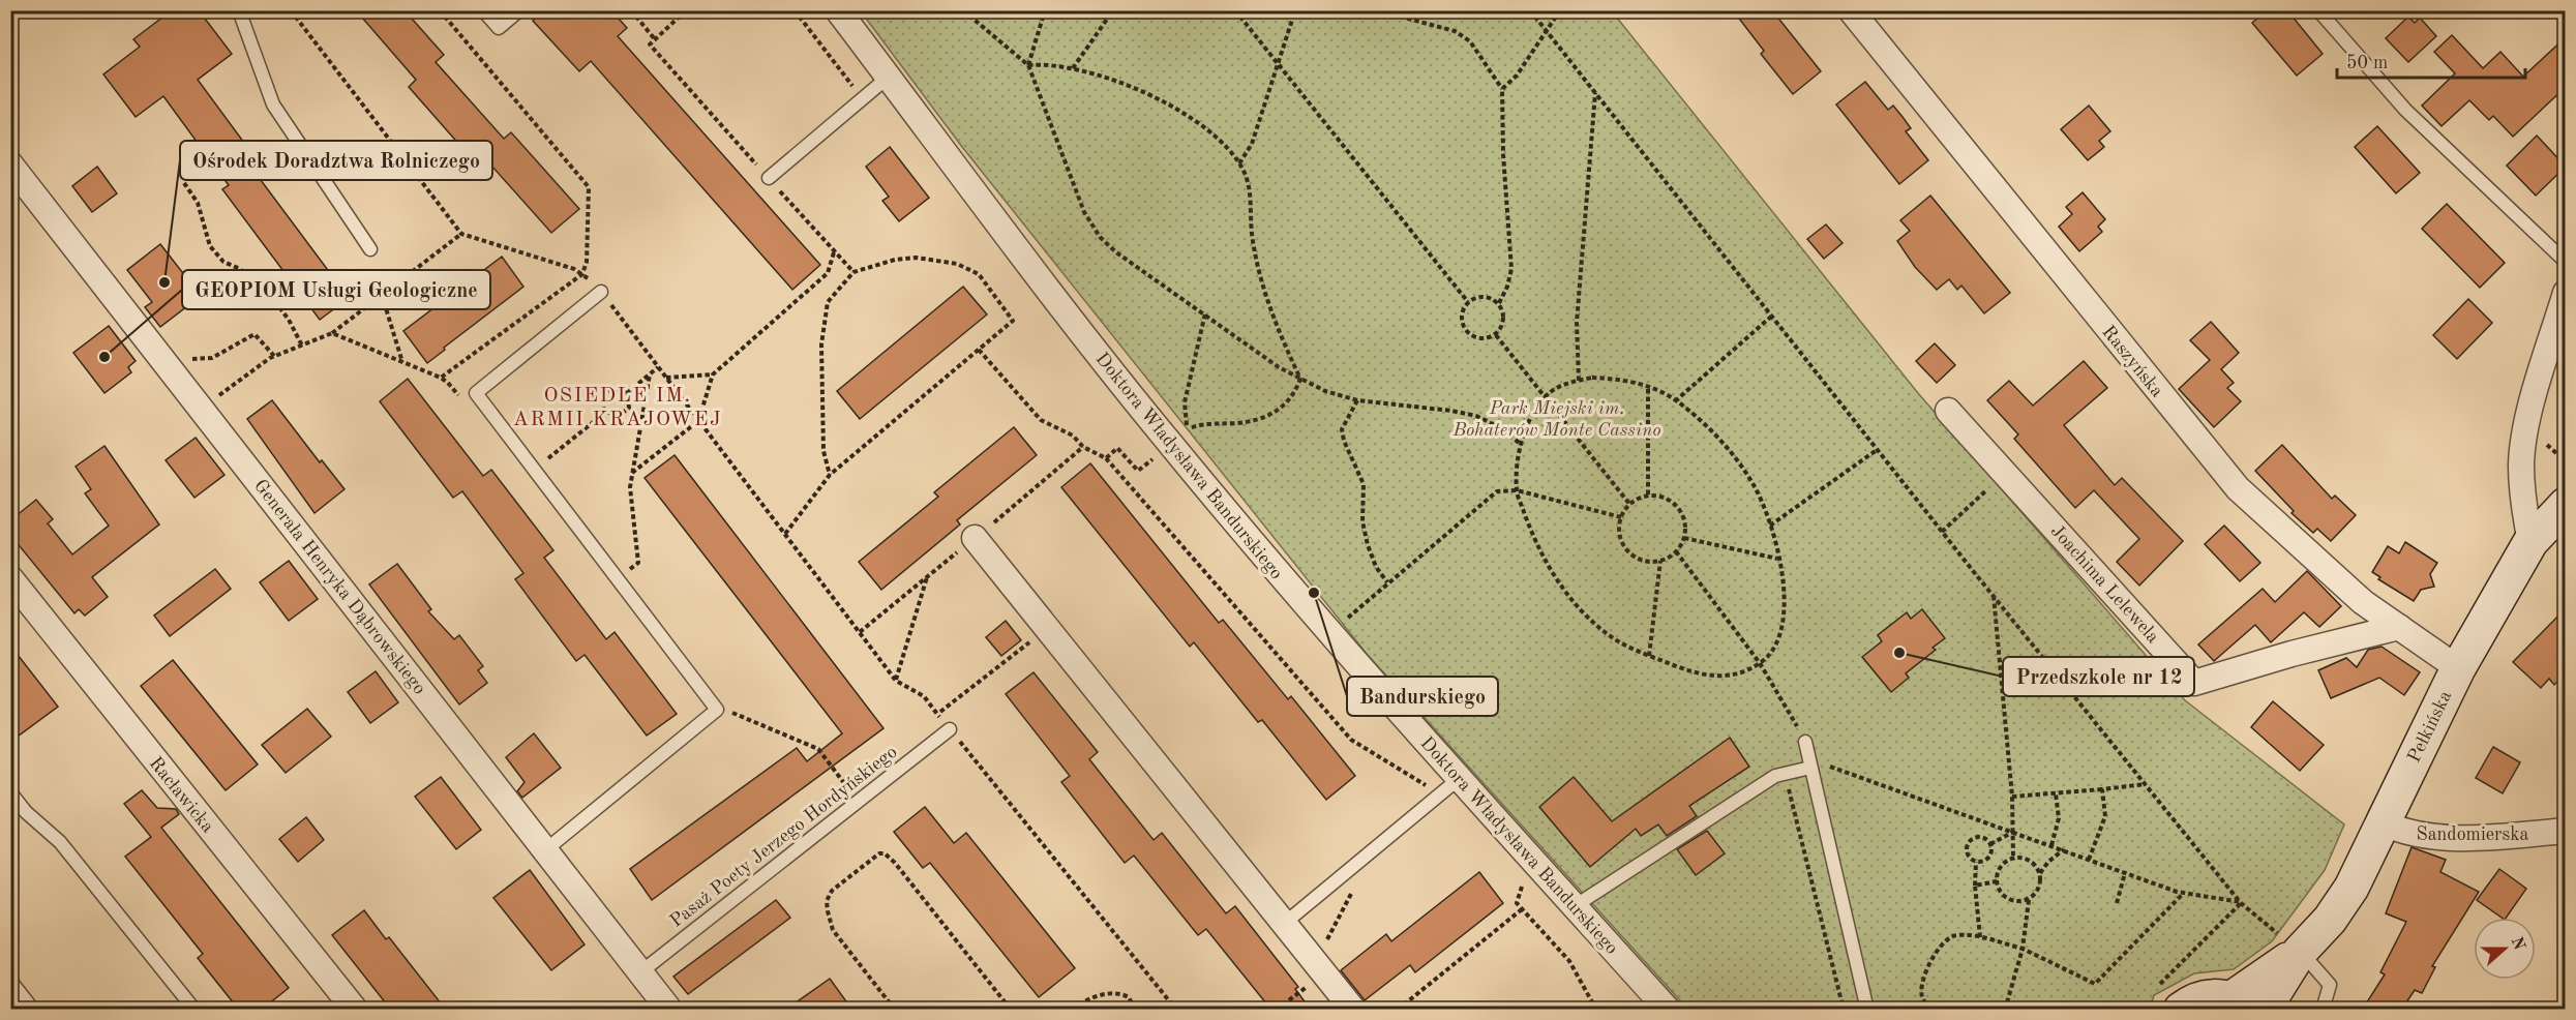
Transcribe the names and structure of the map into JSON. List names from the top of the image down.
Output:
{
  "streets": {
    "street": [
      "Raszyńska",
      "Doktora Władysława Bandurskiego",
      "Joachima Lelewela",
      "Generała Henryka Dąbrowskiego",
      "Pełkińska",
      "Racławicka",
      "Sandomierska"
    ],
    "lane": ["Pasaż Poety Jerzego Hordyńskiego"]
  },
  "crossings": [
    ["Raszyńska", "Joachima Lelewela"],
    ["Raszyńska", "Pełkińska"],
    ["Generała Henryka Dąbrowskiego", "Pasaż Poety Jerzego Hordyńskiego"],
    ["Pełkińska", "Sandomierska"]
  ],
  "districts": ["OSIEDLE IM. ARMII KRAJOWEJ"],
  "parks": ["Park Miejski im. Bohaterów Monte Cassino"],
  "places": [
    "Ośrodek Doradztwa Rolniczego",
    "GEOPIOM Usługi Geologiczne",
    "Bandurskiego",
    "Przedszkole nr 12"
  ],
  "scale_bar": "50 m",
  "north": "right"
}
